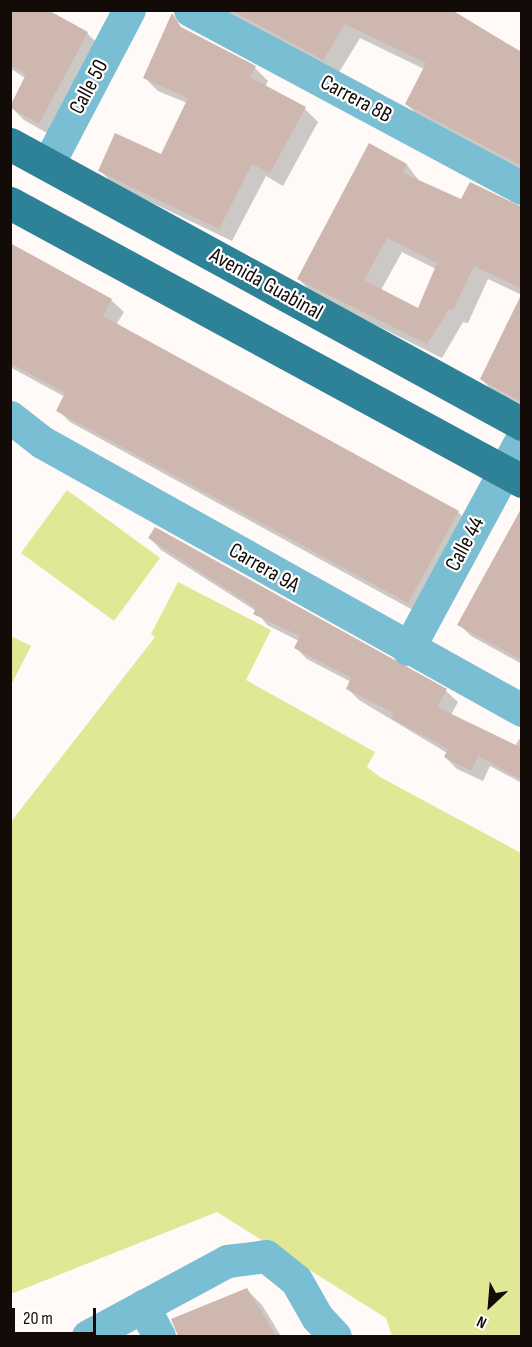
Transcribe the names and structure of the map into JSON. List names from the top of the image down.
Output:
{
  "streets": {
    "main road": ["Avenida Guabinal"],
    "street": [
      "Calle 50",
      "Carrera 8B",
      "Calle 44",
      "Carrera 9A"
    ]
  },
  "crossings": [
    ["Calle 50", "Avenida Guabinal"],
    ["Calle 44", "Carrera 9A"]
  ],
  "scale_bar": "20 m",
  "north": "bottom left"
}
